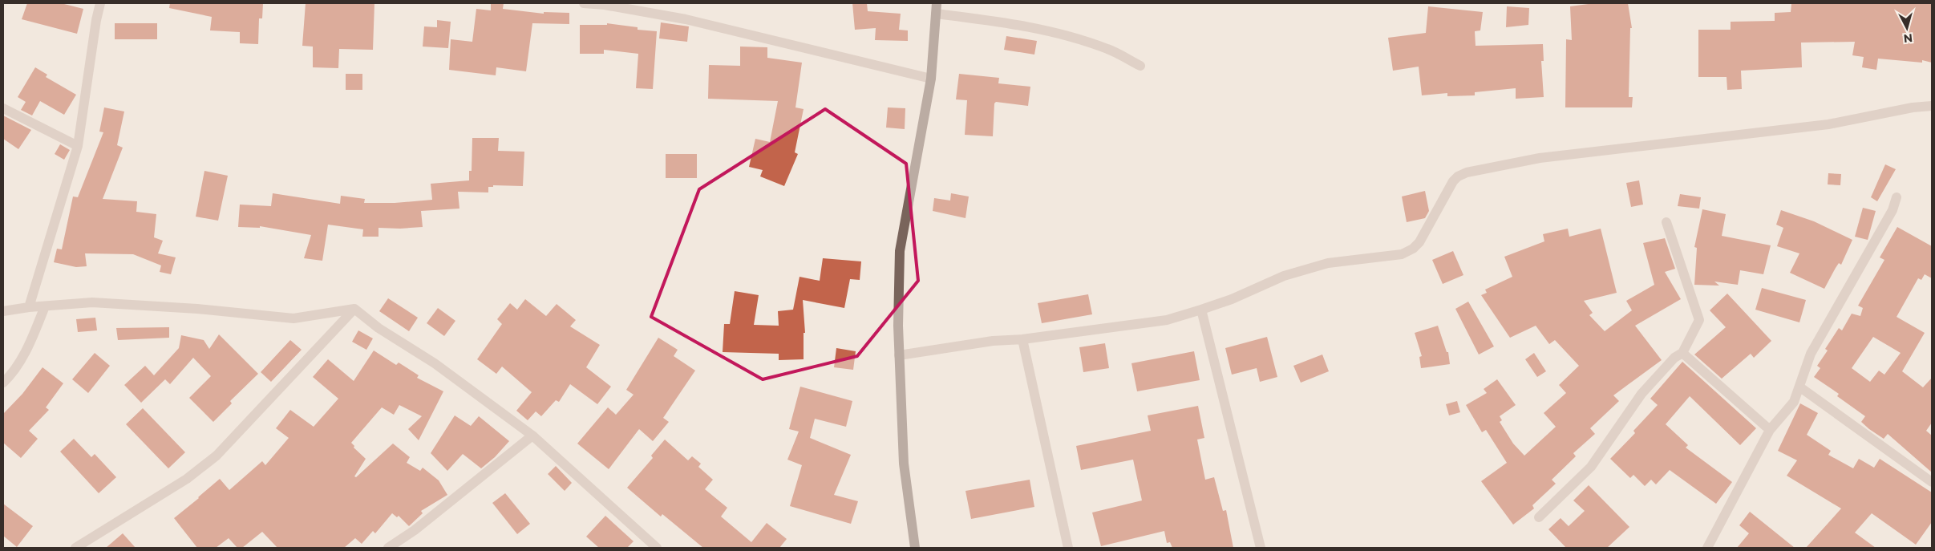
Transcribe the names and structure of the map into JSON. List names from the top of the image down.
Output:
{
  "north": "bottom"
}
